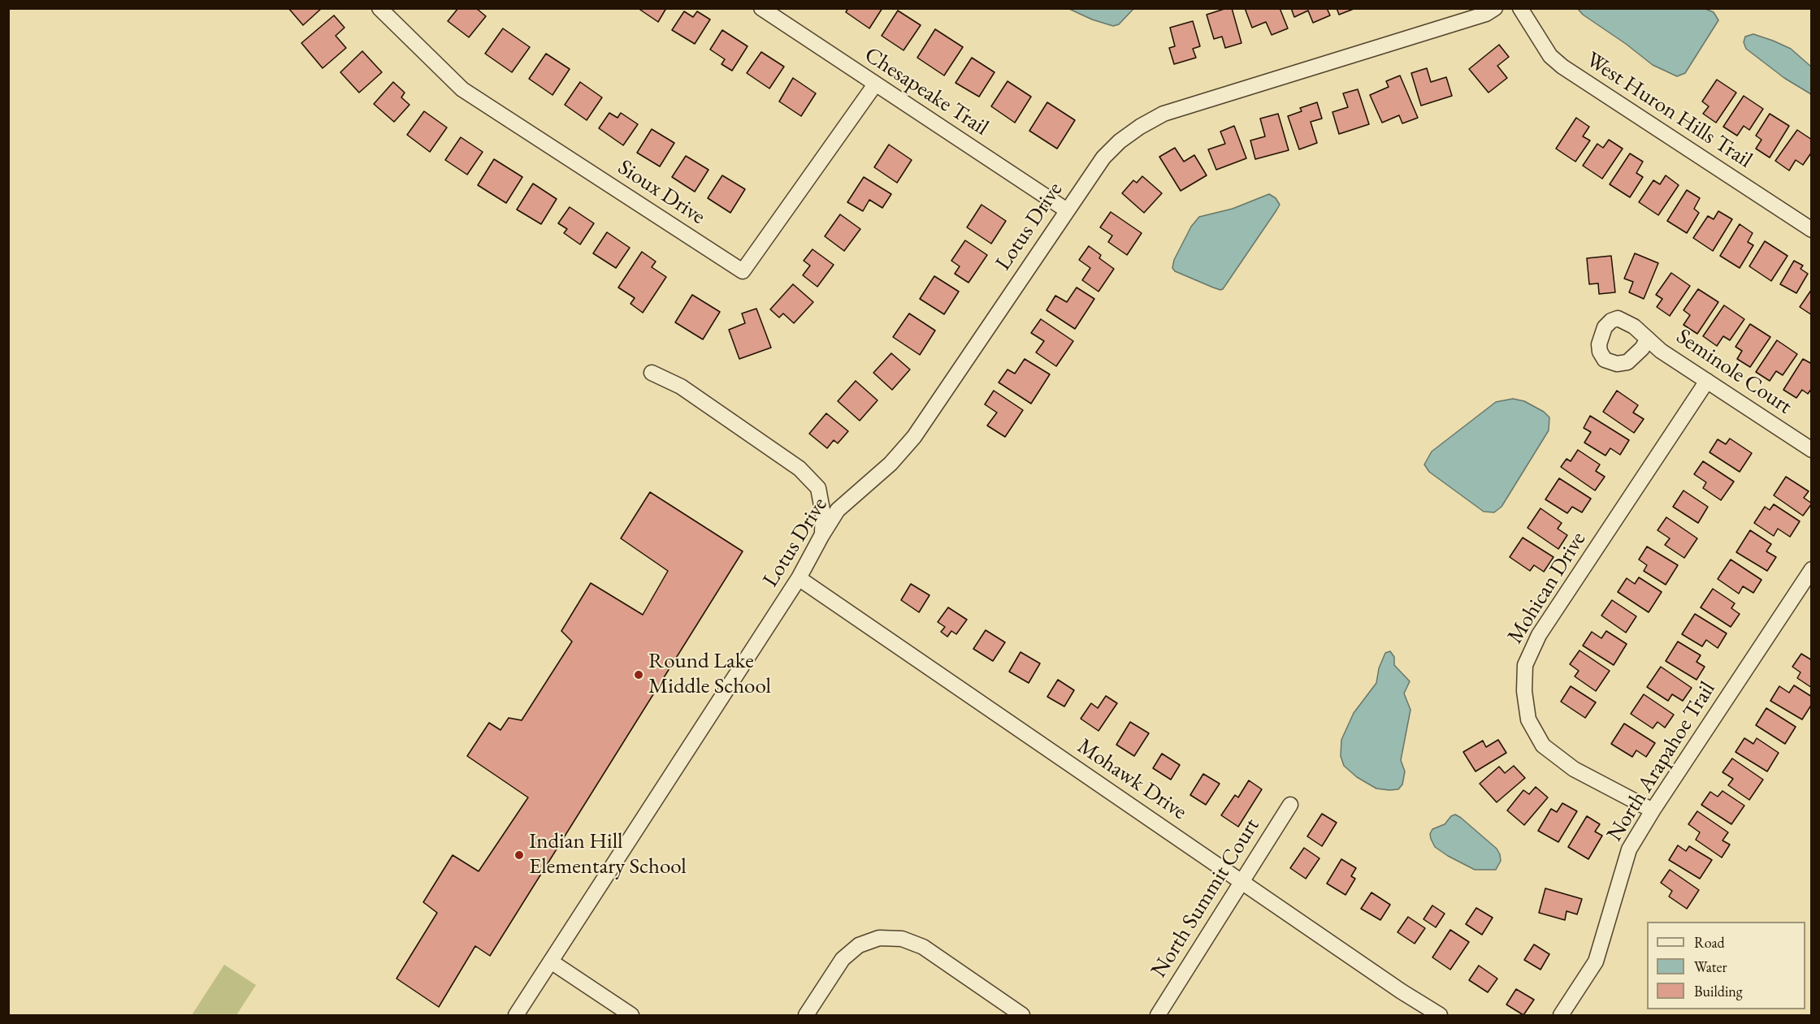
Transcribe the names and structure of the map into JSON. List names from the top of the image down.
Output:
{
  "streets": {
    "street": [
      "Chesapeake Trail",
      "West Huron Hills Trail",
      "Sioux Drive",
      "Lotus Drive",
      "Seminole Court",
      "Mohican Drive",
      "North Arapahoe Trail",
      "Mohawk Drive",
      "North Summit Court"
    ]
  },
  "crossings": [
    ["Chesapeake Trail", "Sioux Drive"],
    ["Chesapeake Trail", "Lotus Drive"],
    ["Lotus Drive", "Mohawk Drive"],
    ["Seminole Court", "Mohican Drive"],
    ["Mohican Drive", "North Arapahoe Trail"],
    ["Mohawk Drive", "North Summit Court"]
  ],
  "places": ["Round Lake Middle School", "Indian Hill Elementary School"],
  "legend": ["Road", "Water", "Building"]
}
